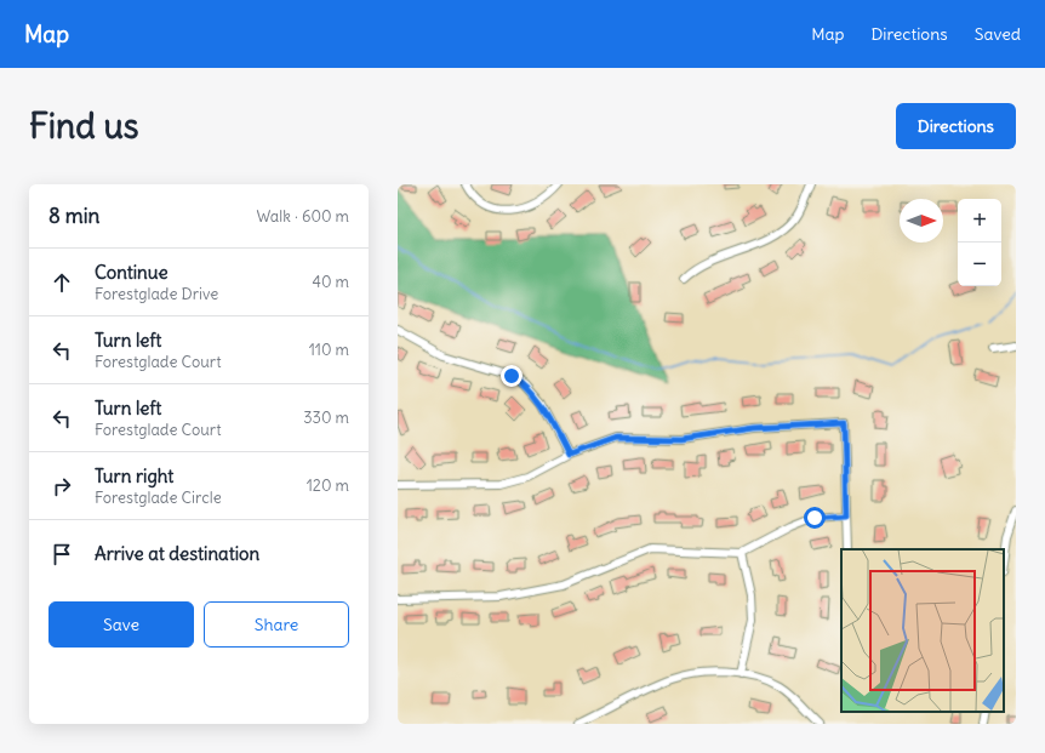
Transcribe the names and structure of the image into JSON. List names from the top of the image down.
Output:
{
  "north": "right",
  "page": {
    "header": "Map",
    "nav": ["Map", "Directions", "Saved"],
    "buttons": [
      "Directions",
      ["Save", "Share"]
    ],
    "title": "Find us",
    "heading": ["8 min", "Walk · 600 m"],
    "map_buttons": ["+", "−"],
    "list": [
      ["Continue", "Forestglade Drive", "40 m"],
      ["Turn left", "Forestglade Court", "110 m"],
      ["Turn left", "Forestglade Court", "330 m"],
      ["Turn right", "Forestglade Circle", "120 m"],
      "Arrive at destination"
    ]
  }
}
